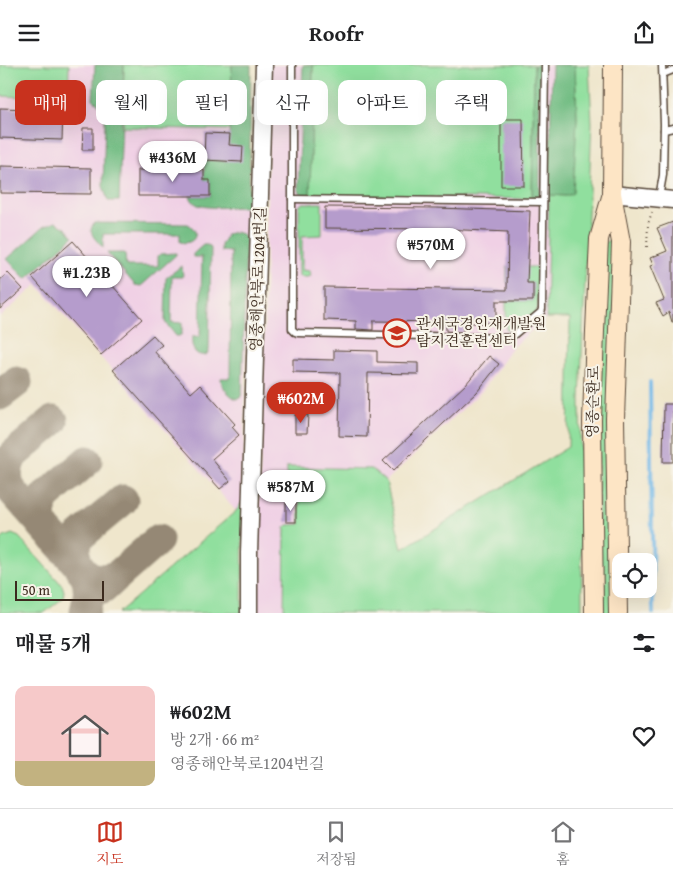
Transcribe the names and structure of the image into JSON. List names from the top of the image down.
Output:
{
  "streets": {
    "main road": ["영종순환로"],
    "street": ["영종해안북로1204번길"]
  },
  "places": {
    "school or university": ["관세국경인재개발원 탐지견훈련센터"]
  },
  "scale_bar": "50 m",
  "page": {
    "header": "Roofr",
    "chip": [
      "매매",
      "월세",
      "필터",
      "신규",
      "아파트",
      "주택"
    ],
    "price": [
      "₩436M",
      "₩570M",
      "₩1.23B",
      "₩602M",
      "₩587M"
    ],
    "scale": "50 m",
    "heading": "매물 5개",
    "list": [
      {
        "name": "₩602M",
        "note": "방 2개 · 66 m² · 영종해안북로1204번길"
      }
    ],
    "tabs": ["지도", "저장됨", "홈"]
  }
}
